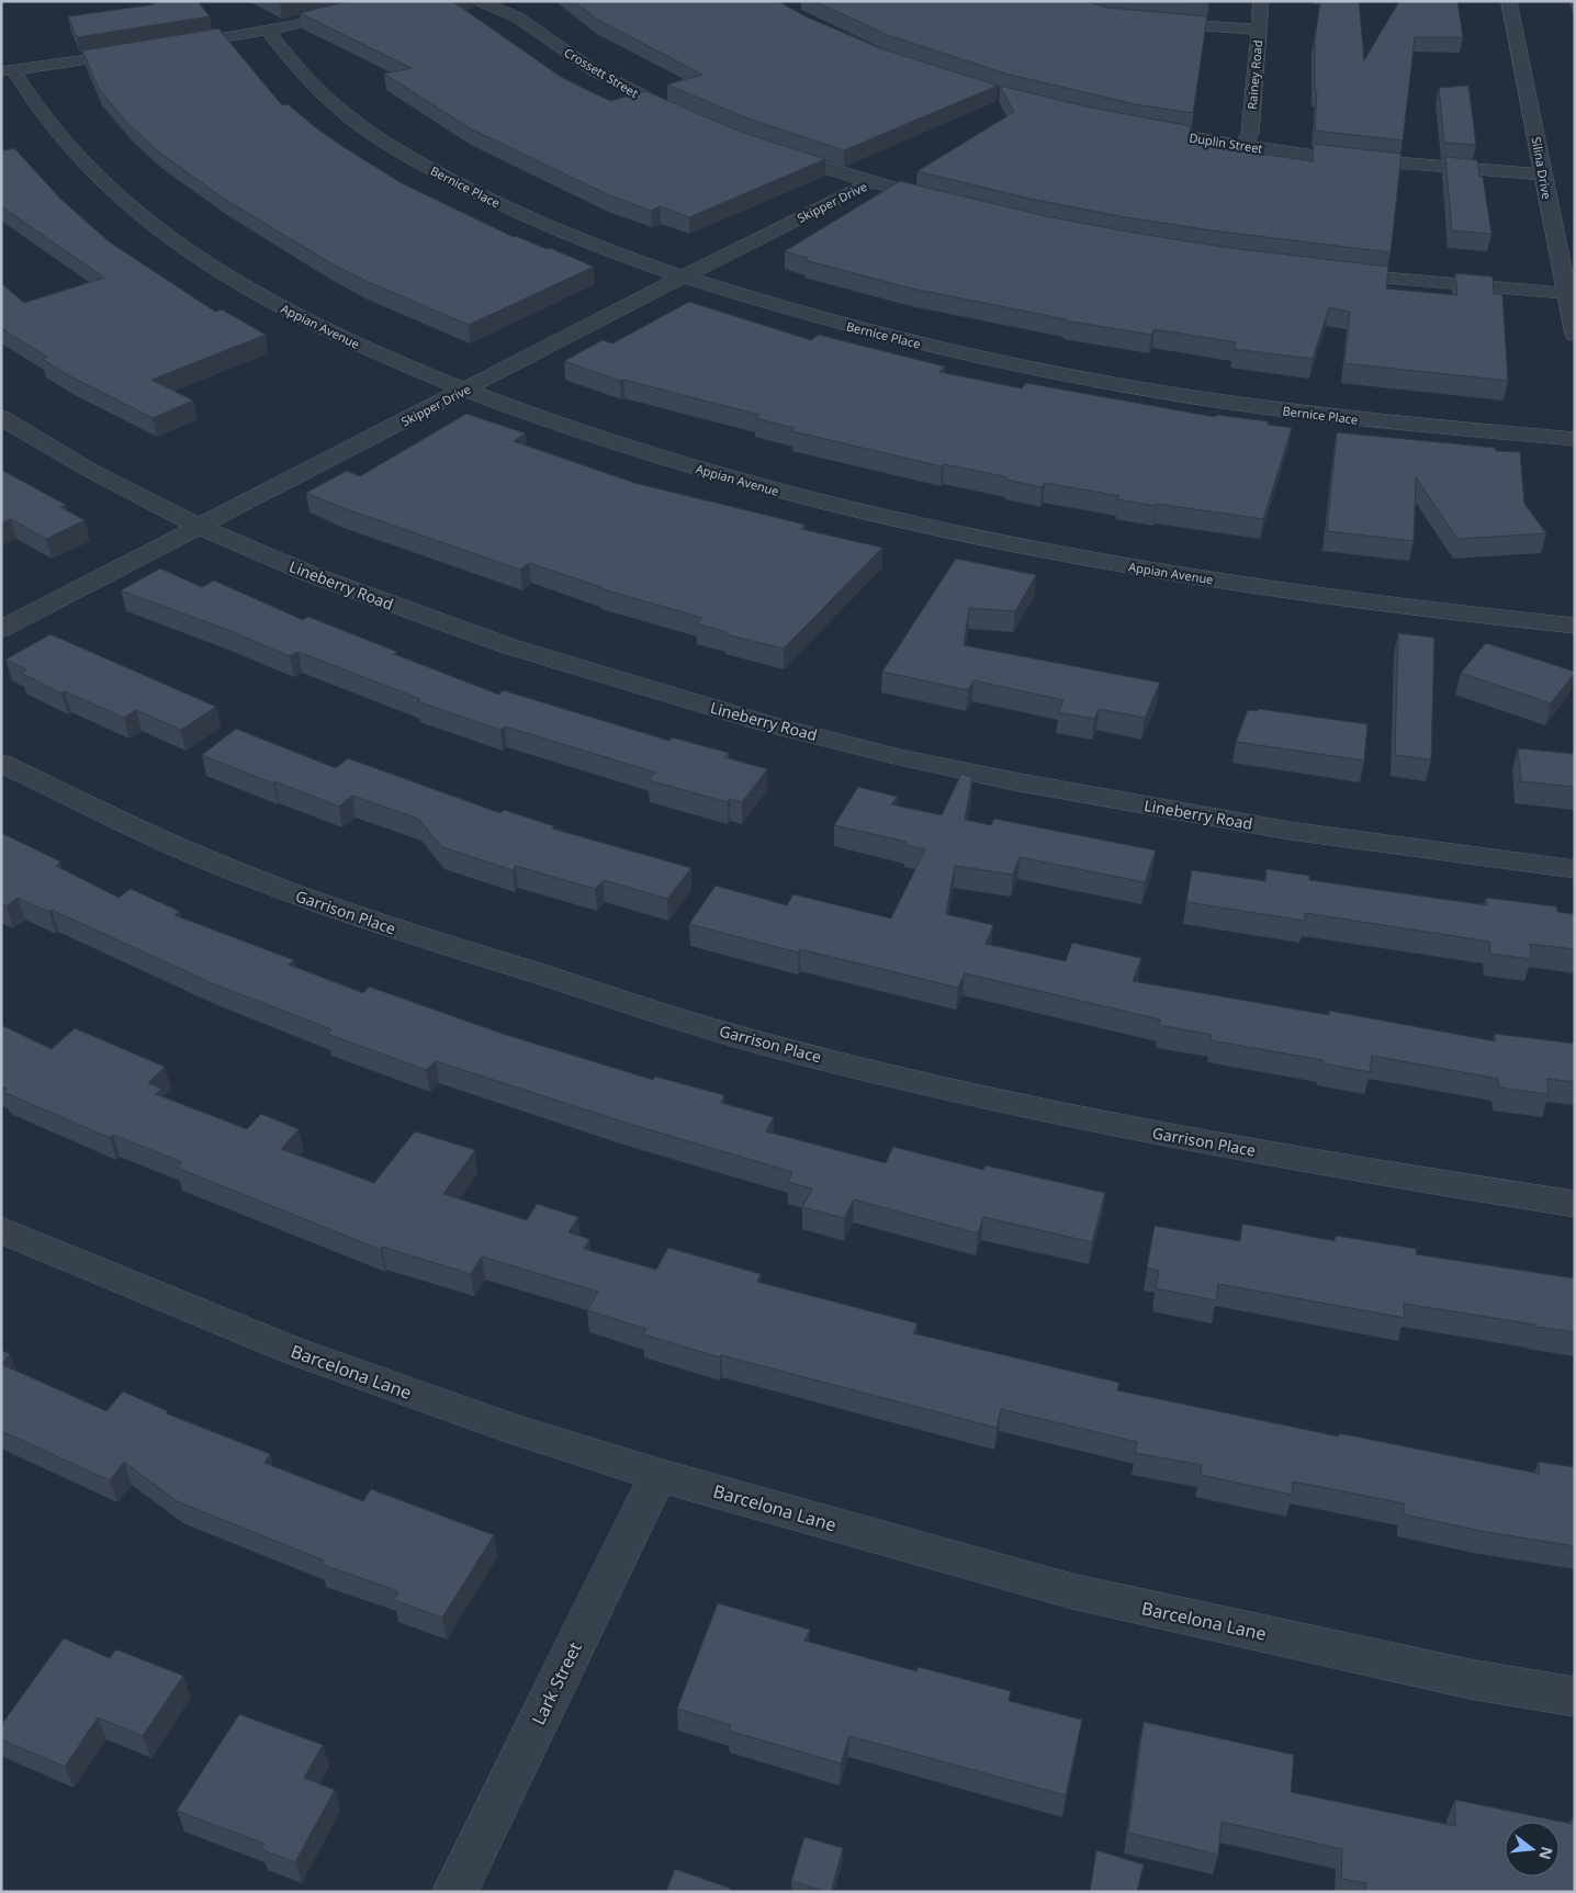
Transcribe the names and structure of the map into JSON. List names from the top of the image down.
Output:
{
  "streets": {
    "street": [
      "Crossett Street",
      "Rainey Road",
      "Duplin Street",
      "Silina Drive",
      "Bernice Place",
      "Skipper Drive",
      "Appian Avenue",
      "Lineberry Road",
      "Garrison Place",
      "Barcelona Lane",
      "Lark Street"
    ]
  },
  "crossings": [
    ["Rainey Road", "Duplin Street"],
    ["Duplin Street", "Silina Drive"],
    ["Bernice Place", "Skipper Drive"],
    ["Skipper Drive", "Appian Avenue"],
    ["Skipper Drive", "Lineberry Road"],
    ["Barcelona Lane", "Lark Street"]
  ],
  "north": "right"
}
